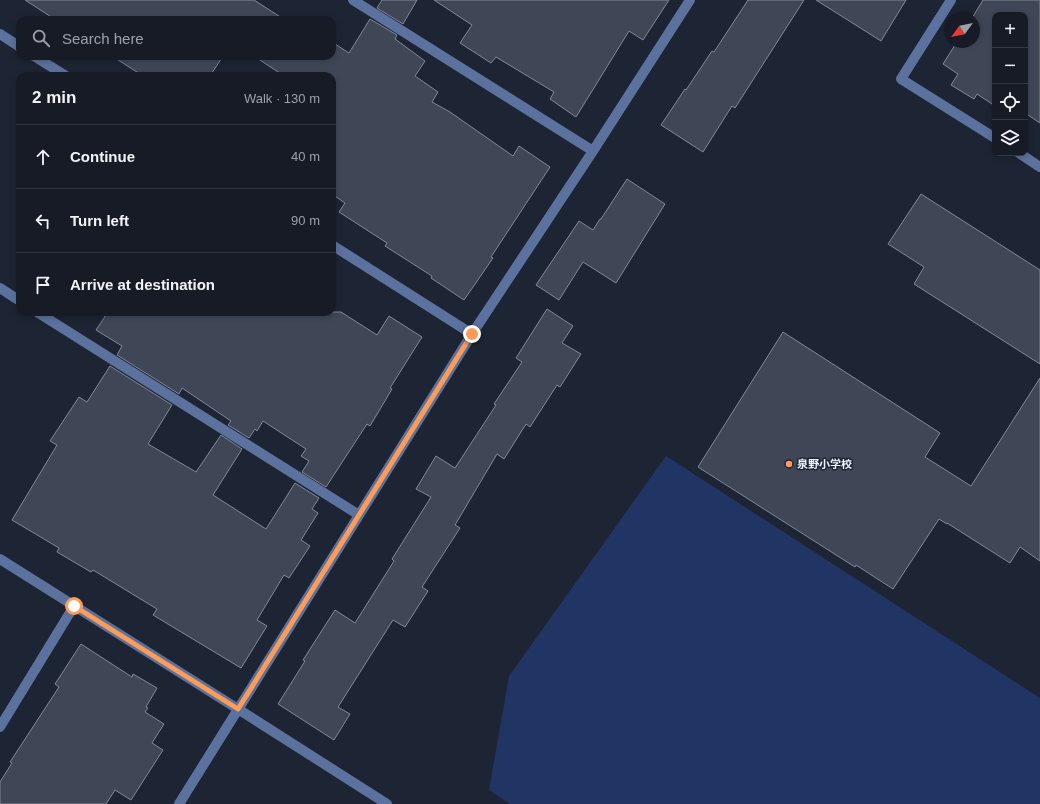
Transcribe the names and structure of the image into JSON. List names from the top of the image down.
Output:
{
  "places": ["泉野小学校"],
  "north": "bottom left",
  "page": {
    "map_buttons": ["+", "−"],
    "search": "Search here",
    "heading": ["2 min", "Walk · 130 m"],
    "list": [
      ["Continue", "40 m"],
      ["Turn left", "90 m"],
      "Arrive at destination"
    ]
  }
}
